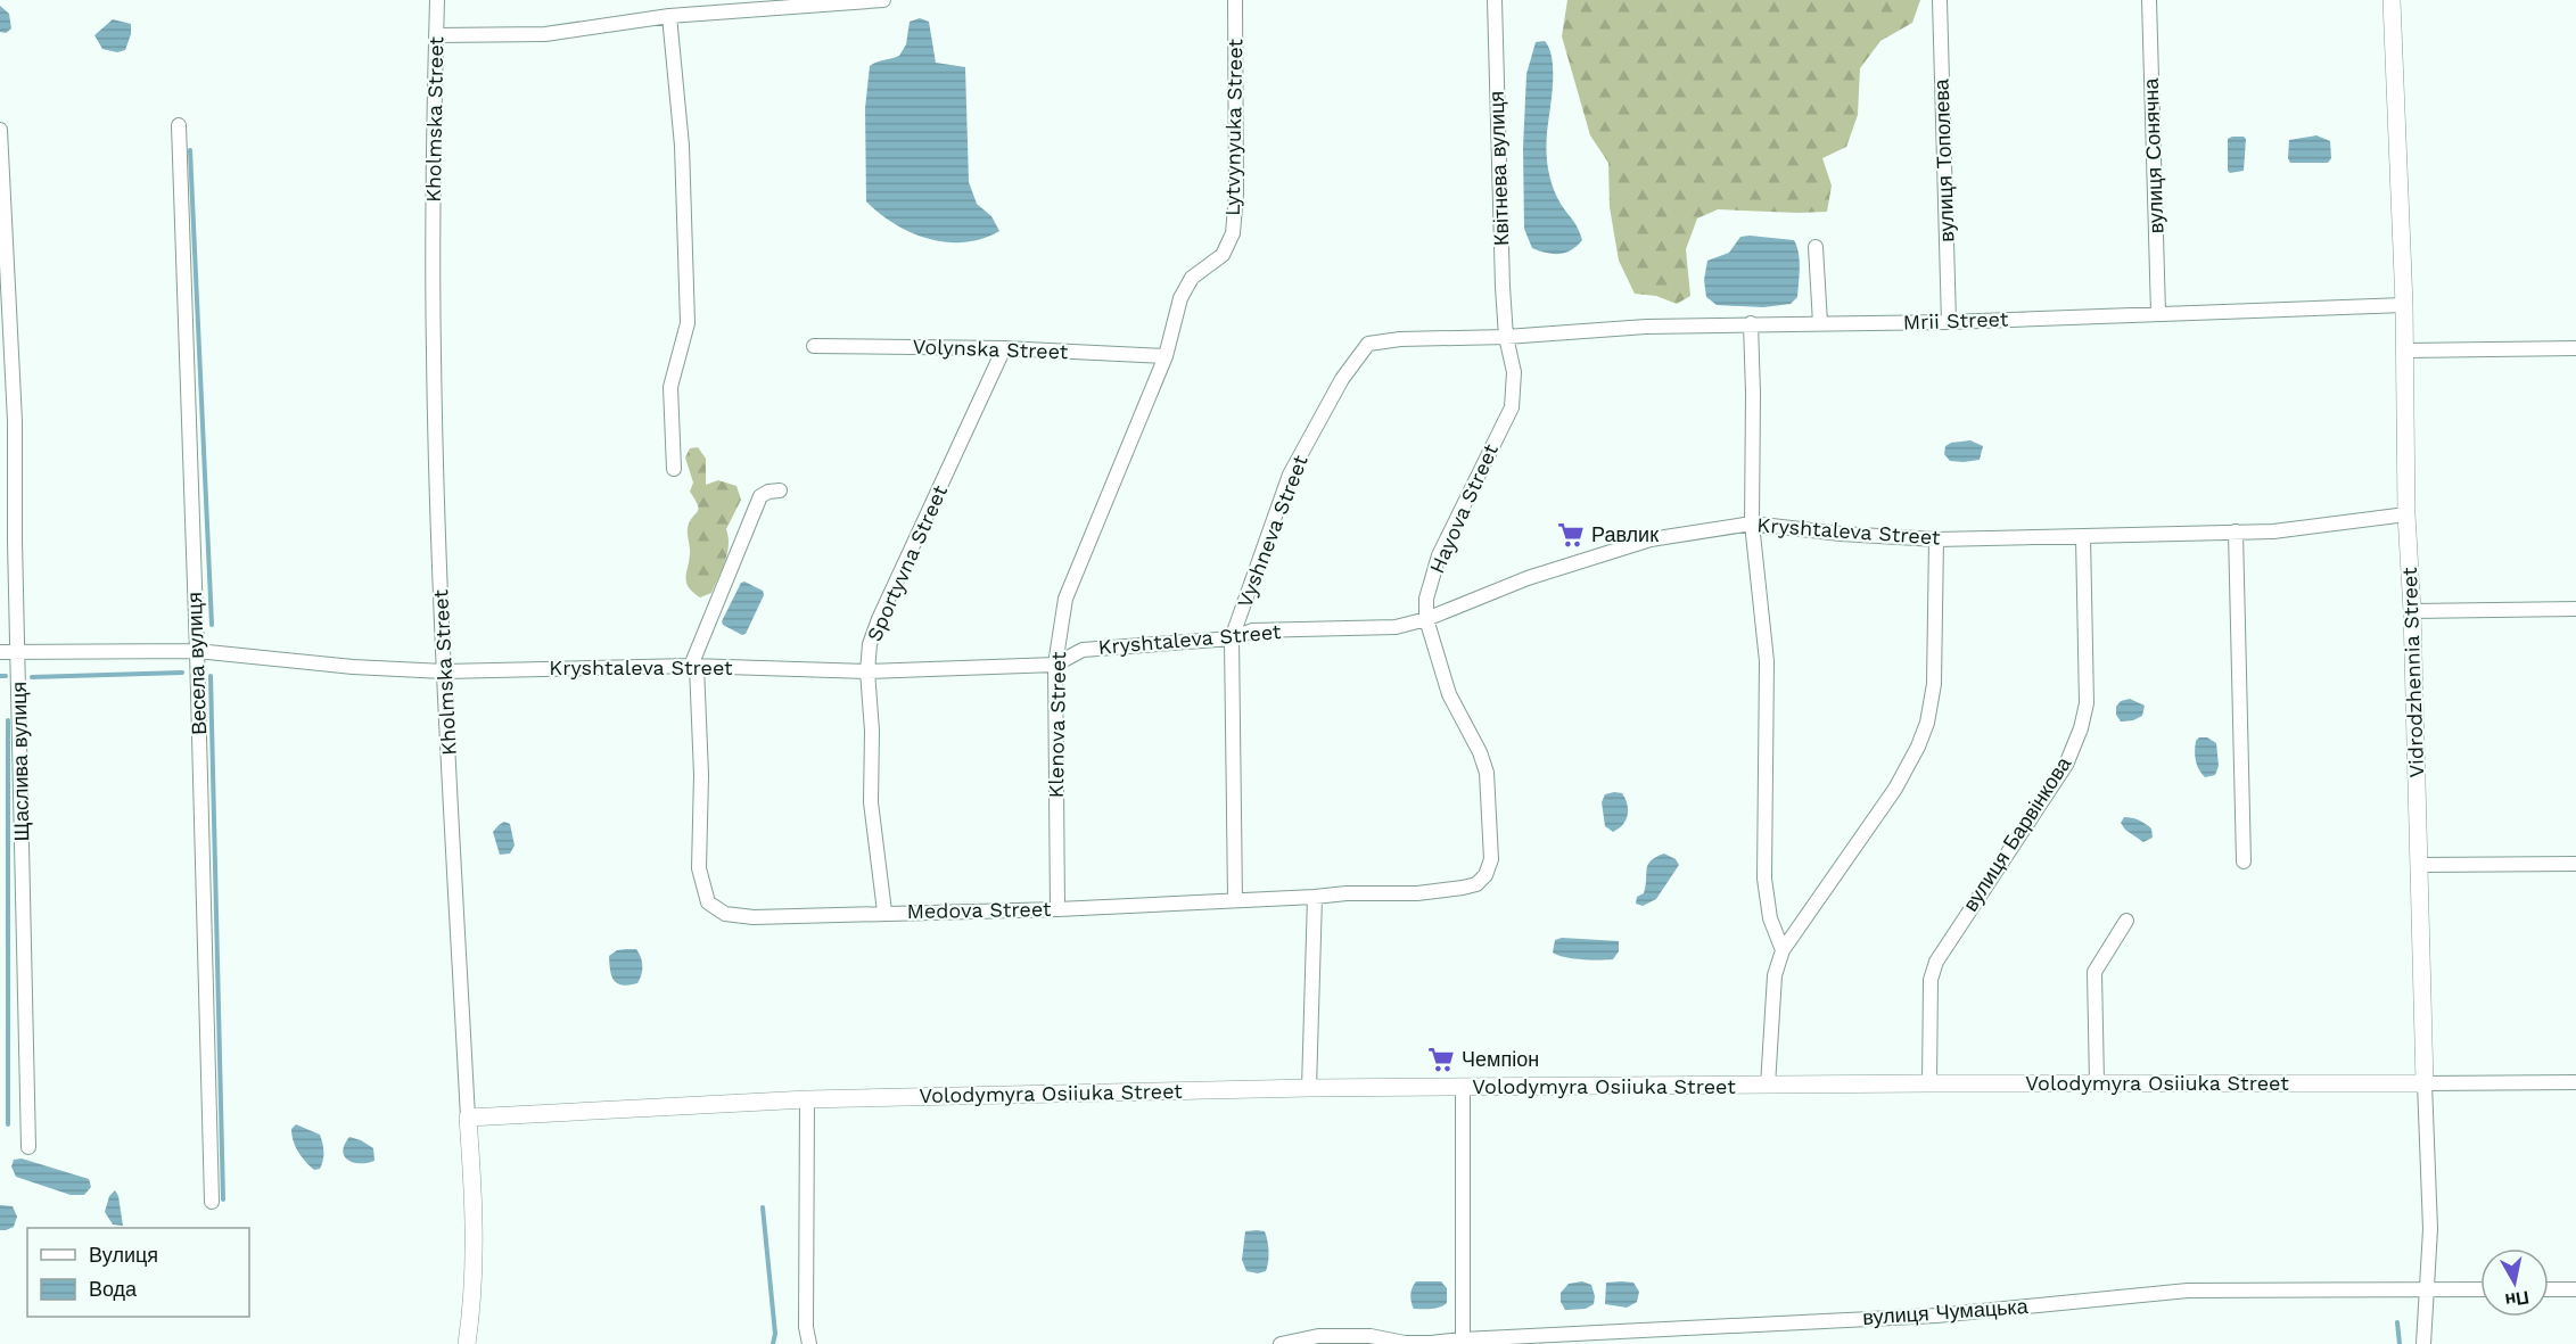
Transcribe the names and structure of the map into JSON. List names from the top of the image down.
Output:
{
  "streets": {
    "street": [
      "Kholmska Street",
      "Lytvynyuka Street",
      "вулиця Сонячна",
      "вулиця Тополева",
      "Квітнева вулиця",
      "Mrii Street",
      "Volynska Street",
      "Hayova Street",
      "Vyshneva Street",
      "Kryshtaleva Street",
      "Sportyvna Street",
      "Весела вулиця",
      "Vidrodzhennia Street",
      "Klenova Street",
      "Щаслива вулиця",
      "вулиця Барвінкова",
      "Medova Street",
      "Volodymyra Osiiuka Street",
      "вулиця Чумацька"
    ]
  },
  "crossings": [
    ["Kholmska Street", "Kryshtaleva Street"],
    ["Kholmska Street", "Volodymyra Osiiuka Street"],
    ["Lytvynyuka Street", "Volynska Street"],
    ["Lytvynyuka Street", "Klenova Street"],
    ["вулиця Сонячна", "Mrii Street"],
    ["вулиця Тополева", "Mrii Street"],
    ["Квітнева вулиця", "Mrii Street"],
    ["Квітнева вулиця", "Hayova Street"],
    ["Mrii Street", "Hayova Street"],
    ["Mrii Street", "Vyshneva Street"],
    ["Mrii Street", "Vidrodzhennia Street"],
    ["Volynska Street", "Sportyvna Street"],
    ["Volynska Street", "Klenova Street"],
    ["Hayova Street", "Kryshtaleva Street"],
    ["Hayova Street", "Medova Street"],
    ["Vyshneva Street", "Kryshtaleva Street"],
    ["Vyshneva Street", "Medova Street"],
    ["Kryshtaleva Street", "Sportyvna Street"],
    ["Kryshtaleva Street", "Весела вулиця"],
    ["Kryshtaleva Street", "Vidrodzhennia Street"],
    ["Kryshtaleva Street", "Klenova Street"],
    ["Kryshtaleva Street", "Щаслива вулиця"],
    ["Kryshtaleva Street", "вулиця Барвінкова"],
    ["Kryshtaleva Street", "Medova Street"],
    ["Sportyvna Street", "Medova Street"],
    ["Vidrodzhennia Street", "Volodymyra Osiiuka Street"],
    ["Vidrodzhennia Street", "вулиця Чумацька"],
    ["Klenova Street", "Medova Street"],
    ["вулиця Барвінкова", "Volodymyra Osiiuka Street"]
  ],
  "places": {
    "supermarket": ["Равлик", "Чемпіон"]
  },
  "legend": ["Вулиця", "Вода"],
  "north": "bottom"
}
